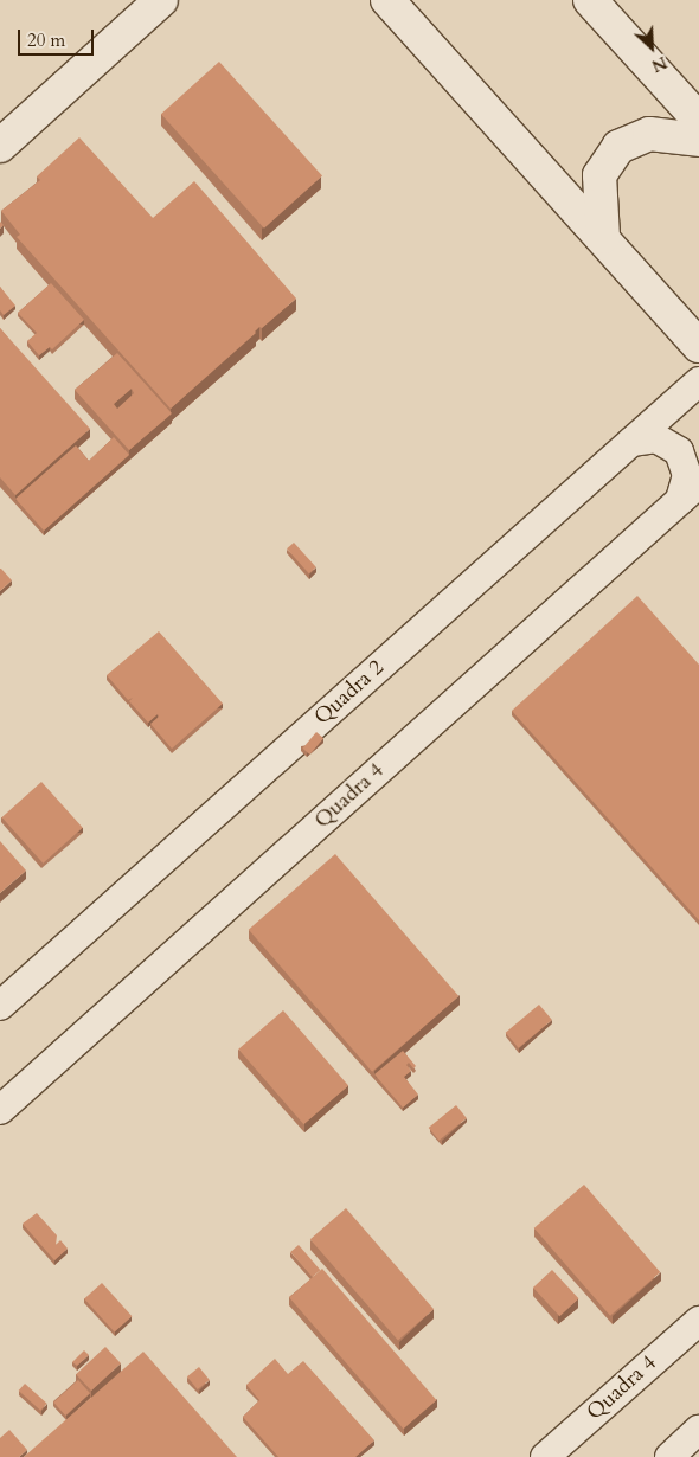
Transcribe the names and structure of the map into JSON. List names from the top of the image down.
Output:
{
  "streets": {
    "street": ["Quadra 2", "Quadra 4"]
  },
  "scale_bar": "20 m",
  "north": "bottom right"
}
